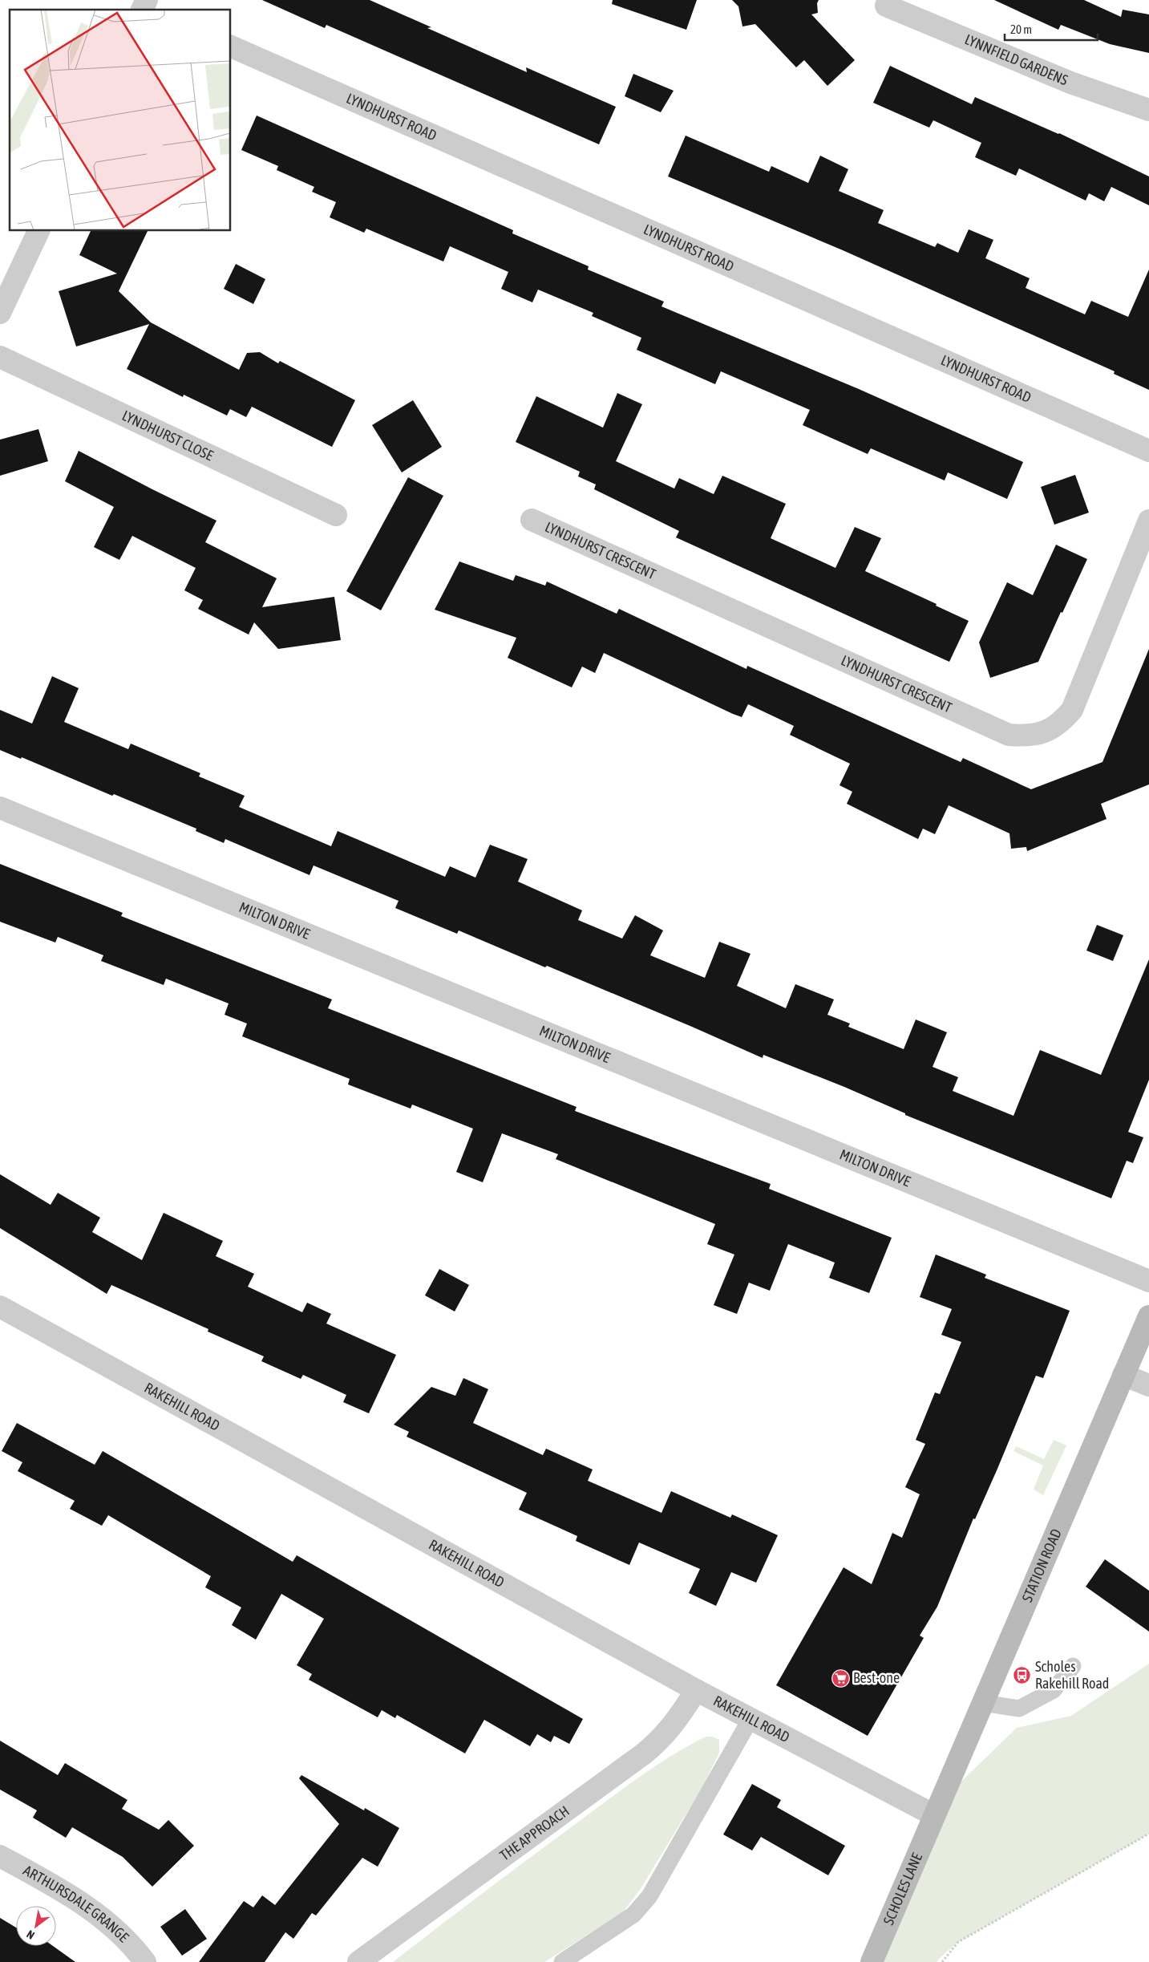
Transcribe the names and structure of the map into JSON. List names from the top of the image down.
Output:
{
  "streets": {
    "street": [
      "LYNNFIELD GARDENS",
      "LYNDHURST ROAD",
      "LYNDHURST CLOSE",
      "LYNDHURST CRESCENT",
      "MILTON DRIVE",
      "RAKEHILL ROAD",
      "STATION ROAD",
      "THE APPROACH",
      "SCHOLES LANE",
      "ARTHURSDALE GRANGE"
    ]
  },
  "crossings": [
    ["RAKEHILL ROAD", "STATION ROAD"],
    ["RAKEHILL ROAD", "THE APPROACH"],
    ["RAKEHILL ROAD", "SCHOLES LANE"],
    ["STATION ROAD", "SCHOLES LANE"]
  ],
  "places": {
    "bus stop": ["Scholes Rakehill Road"],
    "supermarket": ["Best-one"]
  },
  "scale_bar": "20 m",
  "north": "bottom left"
}
